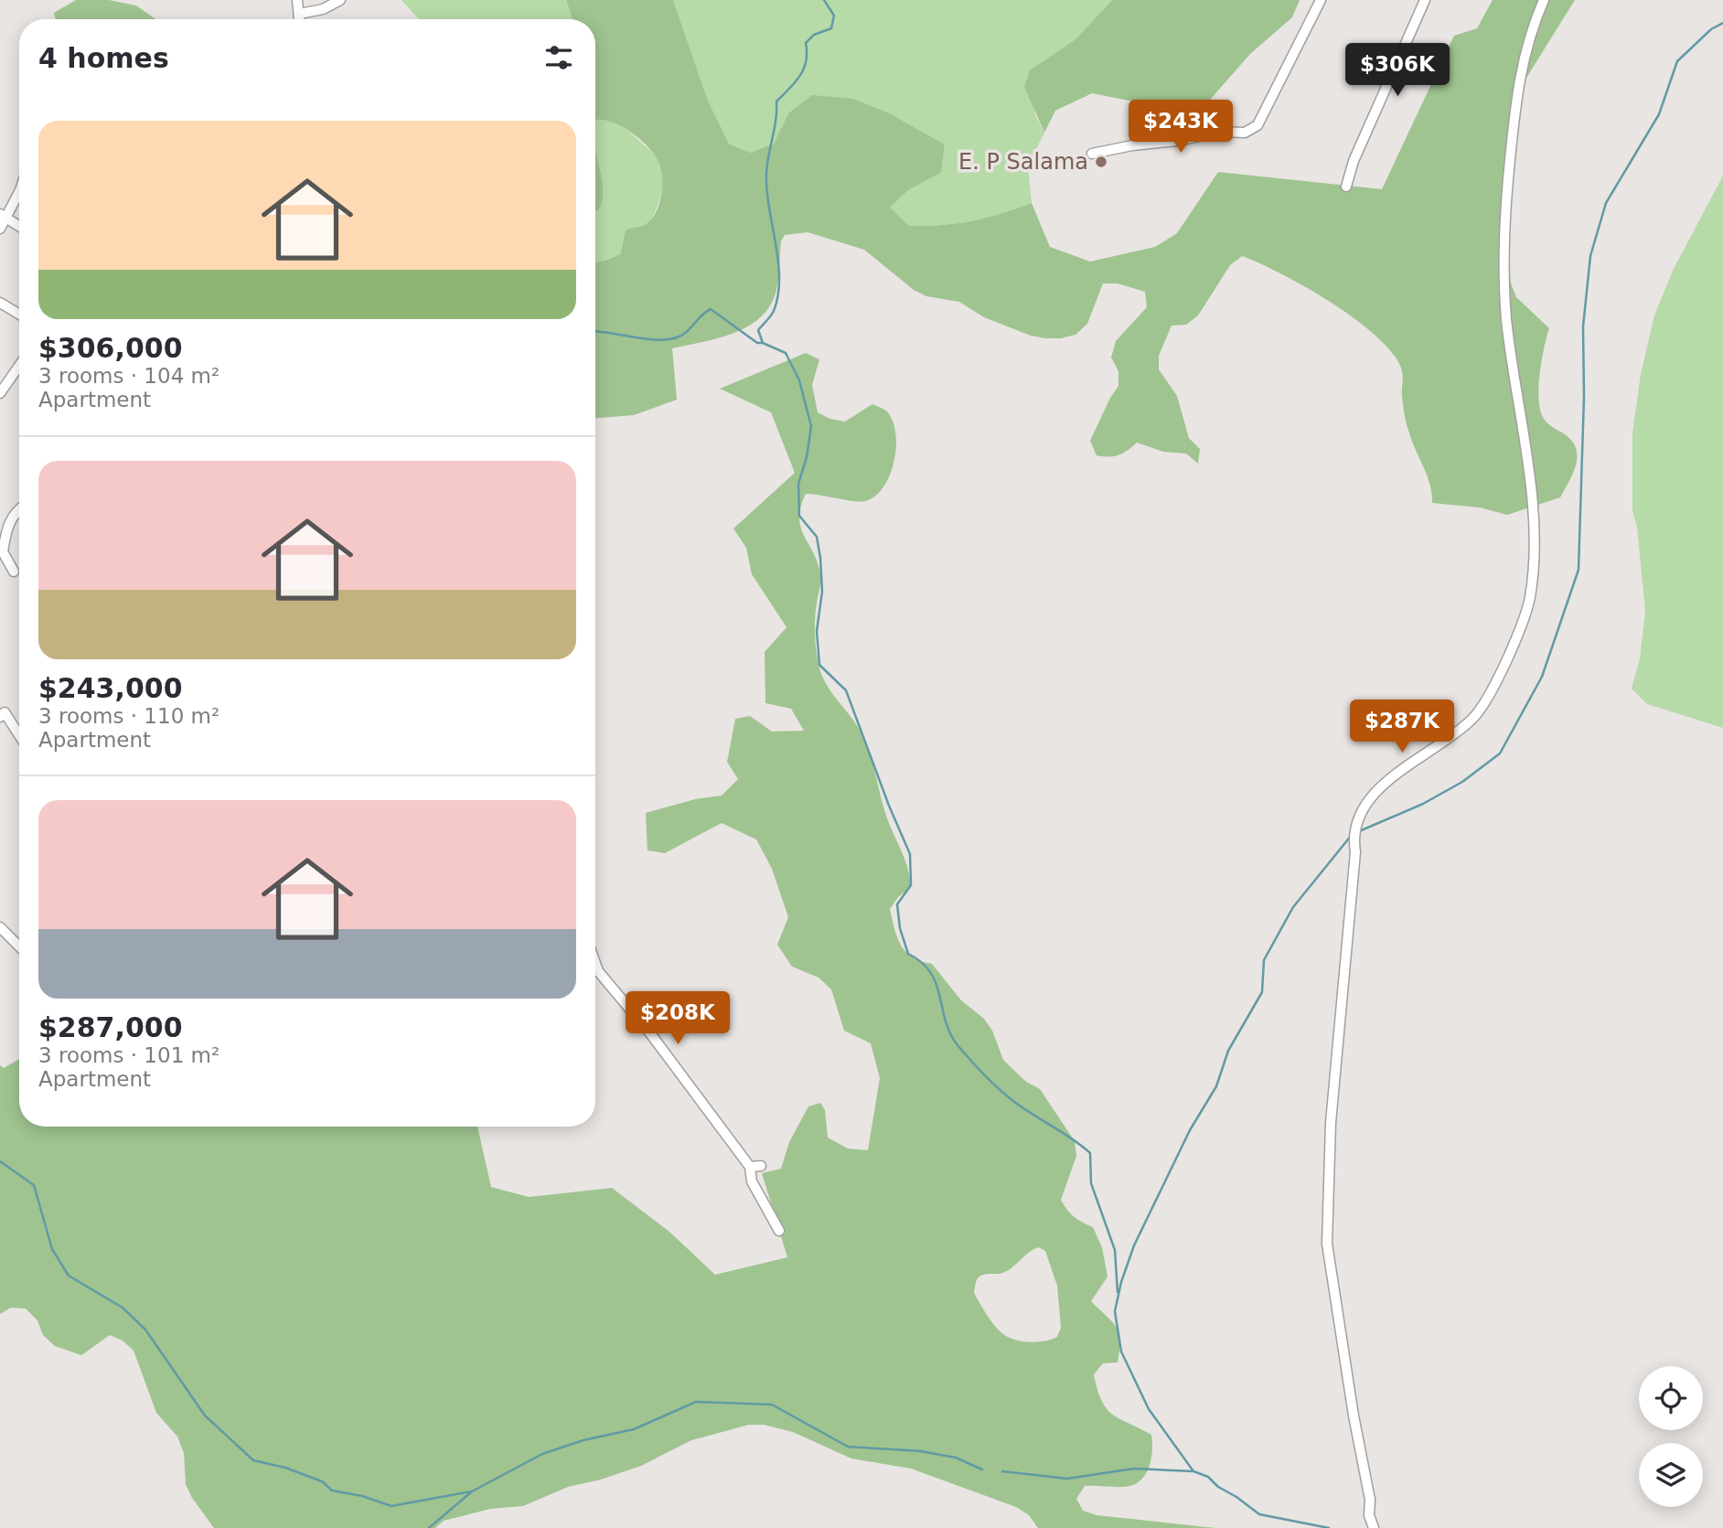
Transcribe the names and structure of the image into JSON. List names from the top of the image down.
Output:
{
  "places": ["E. P Salama"],
  "page": {
    "heading": "4 homes",
    "price": [
      "$306K",
      "$243K",
      "$287K",
      "$208K"
    ],
    "list": [
      {
        "name": "$306,000",
        "note": "3 rooms · 104 m² · Apartment"
      },
      {
        "name": "$243,000",
        "note": "3 rooms · 110 m² · Apartment"
      },
      {
        "name": "$287,000",
        "note": "3 rooms · 101 m² · Apartment"
      }
    ]
  }
}
